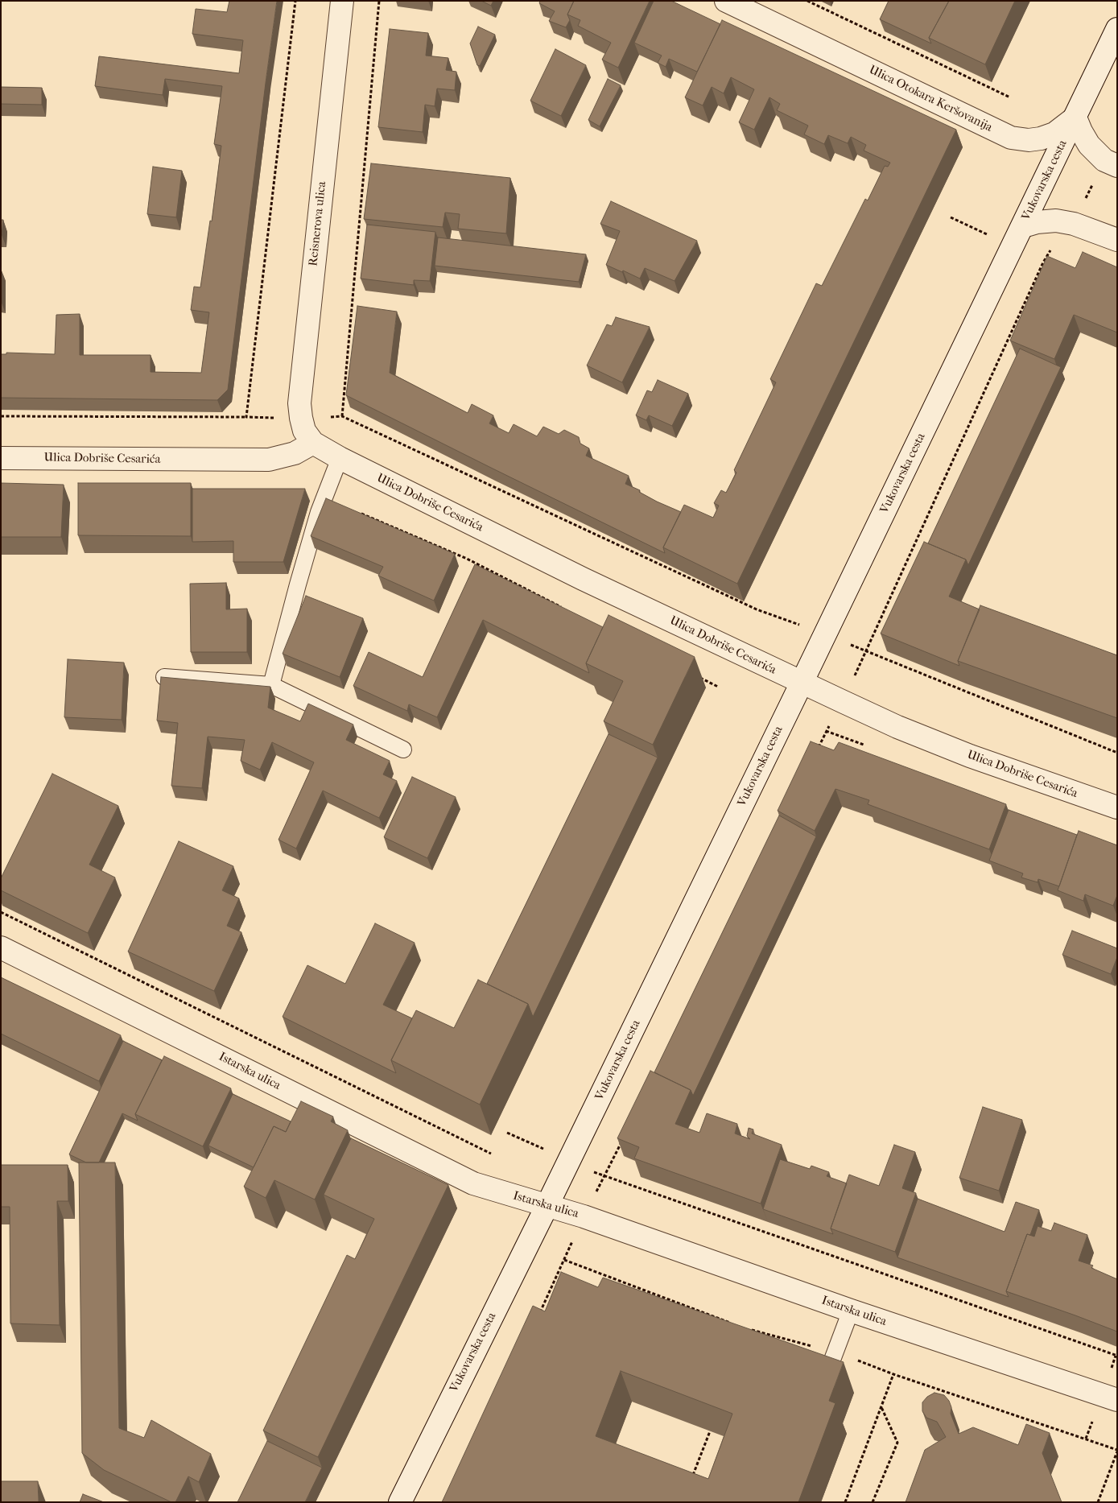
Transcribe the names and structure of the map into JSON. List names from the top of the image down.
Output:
{
  "streets": {
    "street": [
      "Ulica Otokara Keršovanija",
      "Vukovarska cesta",
      "Reisnerova ulica",
      "Ulica Dobriše Cesarića",
      "Istarska ulica"
    ]
  },
  "crossings": [
    ["Ulica Otokara Keršovanija", "Vukovarska cesta"],
    ["Vukovarska cesta", "Ulica Dobriše Cesarića"],
    ["Vukovarska cesta", "Istarska ulica"],
    ["Reisnerova ulica", "Ulica Dobriše Cesarića"]
  ]
}
